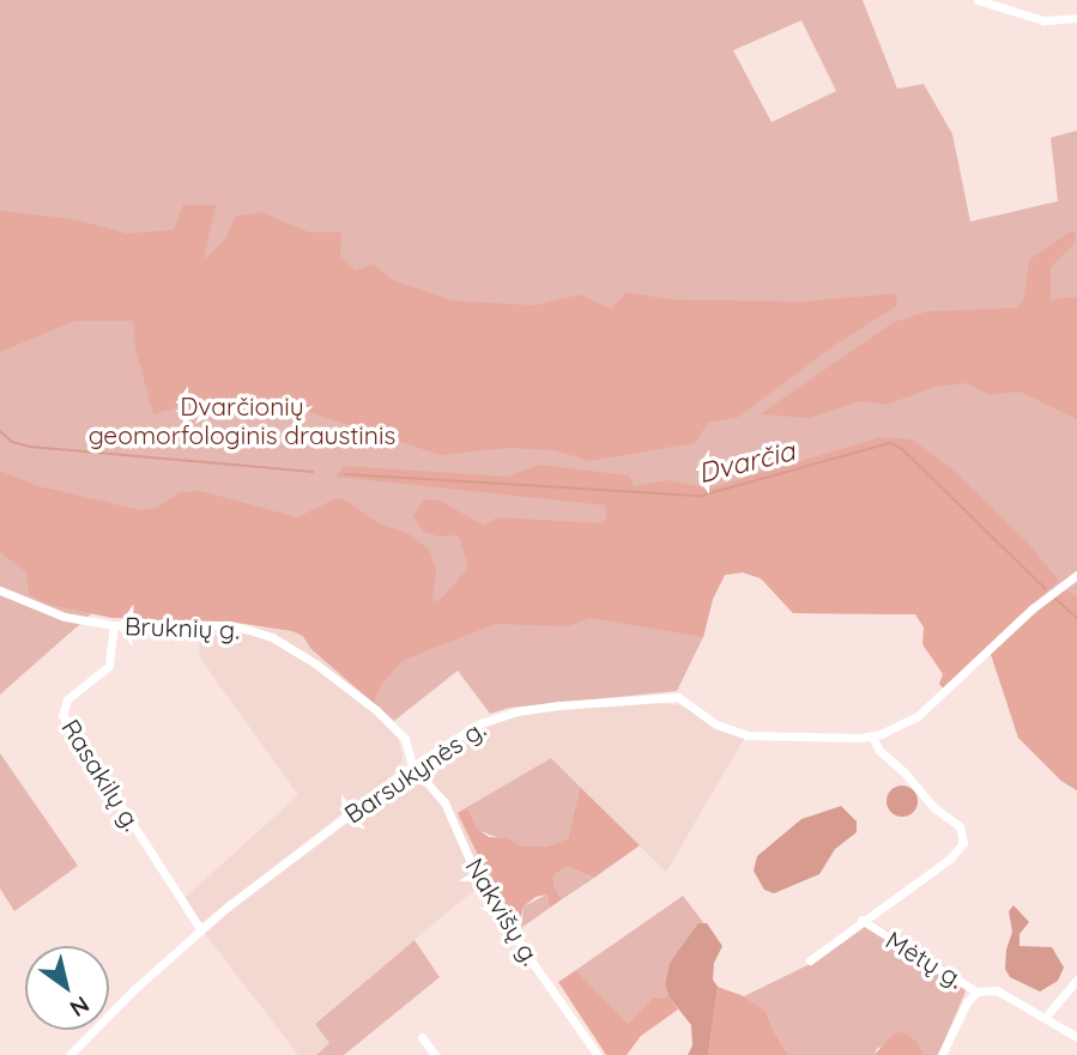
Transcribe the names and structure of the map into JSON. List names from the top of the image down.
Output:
{
  "streets": {
    "street": [
      "Bruknių g.",
      "Barsukynės g.",
      "Rasakilų g.",
      "Nakvišų g.",
      "Mėtų g."
    ]
  },
  "crossings": [
    ["Bruknių g.", "Barsukynės g."],
    ["Bruknių g.", "Rasakilų g."],
    ["Bruknių g.", "Nakvišų g."],
    ["Barsukynės g.", "Rasakilų g."],
    ["Barsukynės g.", "Nakvišų g."]
  ],
  "water": ["Dvarčia"],
  "parks": ["Dvarčionių geomorfologinis draustinis"],
  "north": "bottom right"
}
